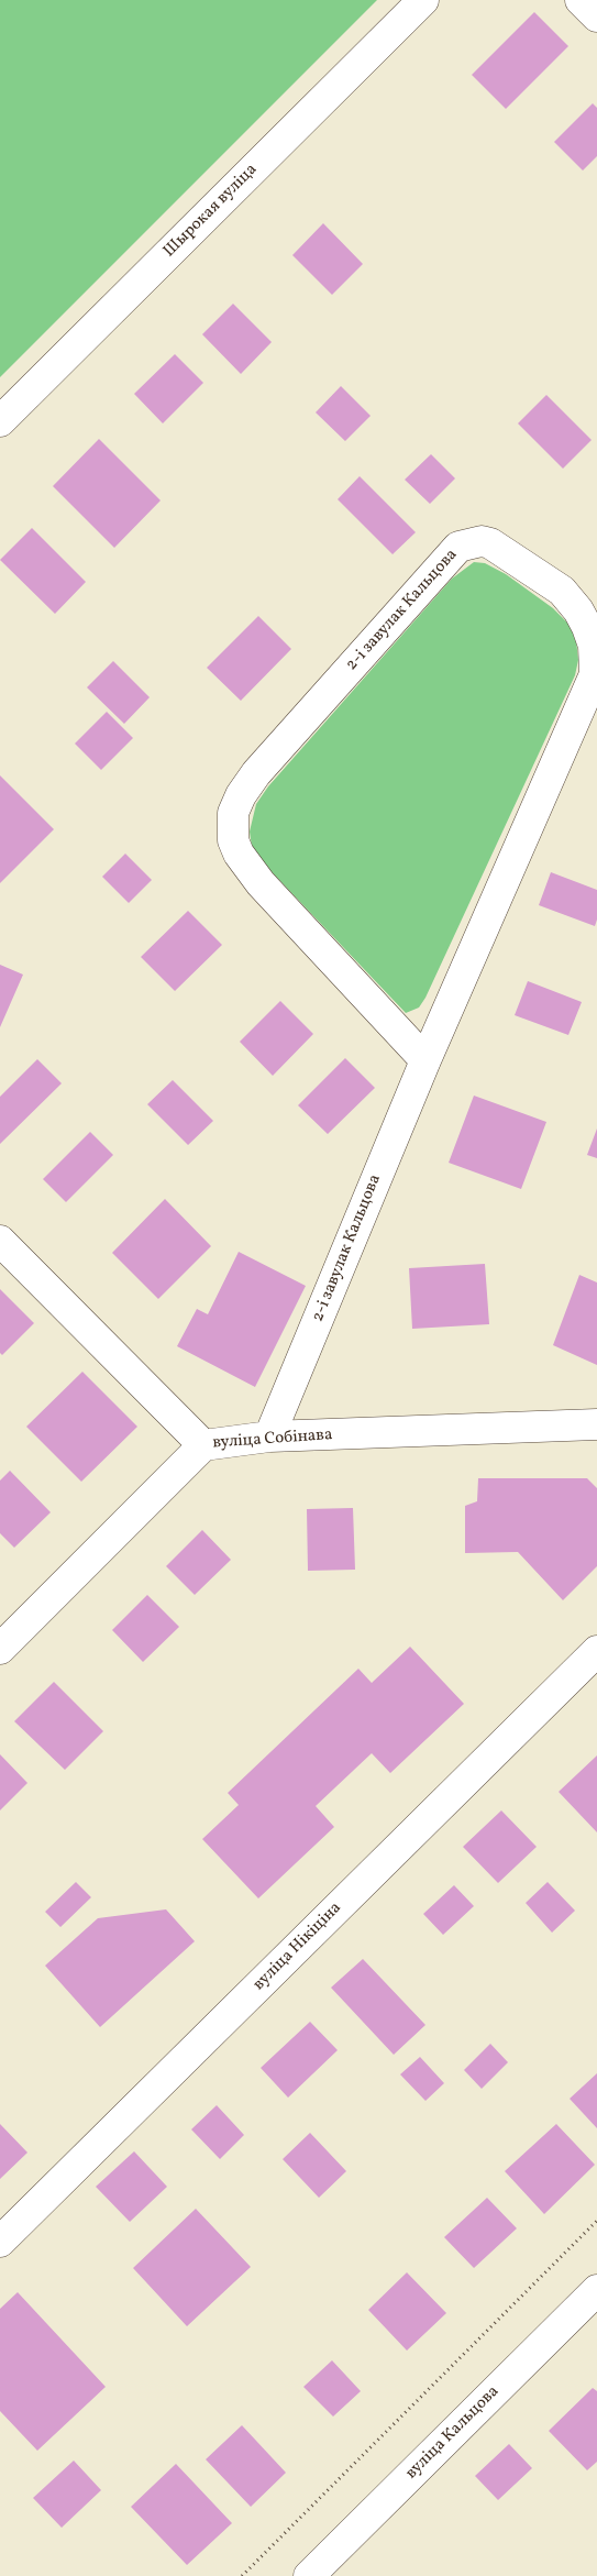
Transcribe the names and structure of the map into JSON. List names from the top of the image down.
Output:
{
  "streets": {
    "street": [
      "Шырокая вуліца",
      "2-і завулак Кальцова",
      "вуліца Собінава",
      "вуліца Нікіціна",
      "вуліца Кальцова"
    ]
  },
  "crossings": [
    ["2-і завулак Кальцова", "вуліца Собінава"]
  ]
}
